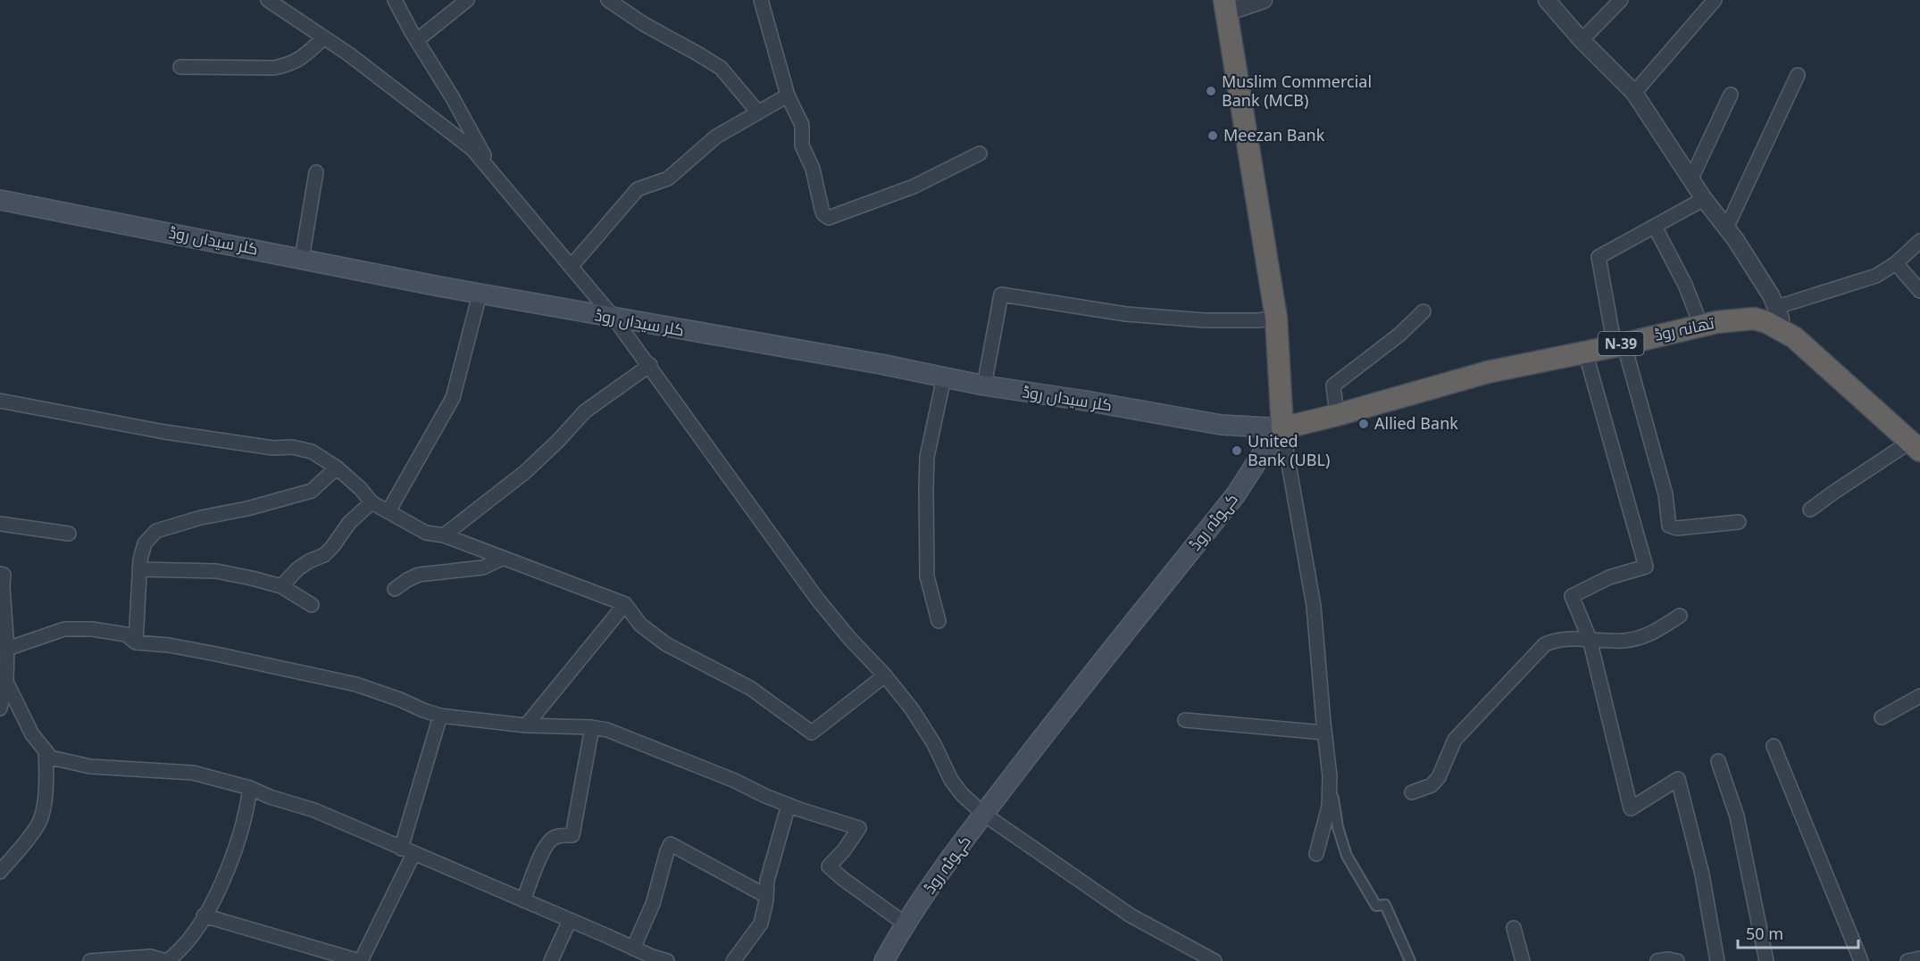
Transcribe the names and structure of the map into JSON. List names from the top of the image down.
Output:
{
  "streets": {
    "highway": ["تھانہ روڈ", "N-39"],
    "main road": ["کلر سیداں روڈ", "کہوٹہ روڈ"]
  },
  "crossings": [
    ["کلر سیداں روڈ", "تھانہ روڈ"],
    ["کلر سیداں روڈ", "کہوٹہ روڈ"],
    ["تھانہ روڈ", "کہوٹہ روڈ"]
  ],
  "places": [
    "Muslim Commercial Bank (MCB)",
    "Meezan Bank",
    "Allied Bank",
    "United Bank (UBL)"
  ],
  "scale_bar": "50 m"
}
